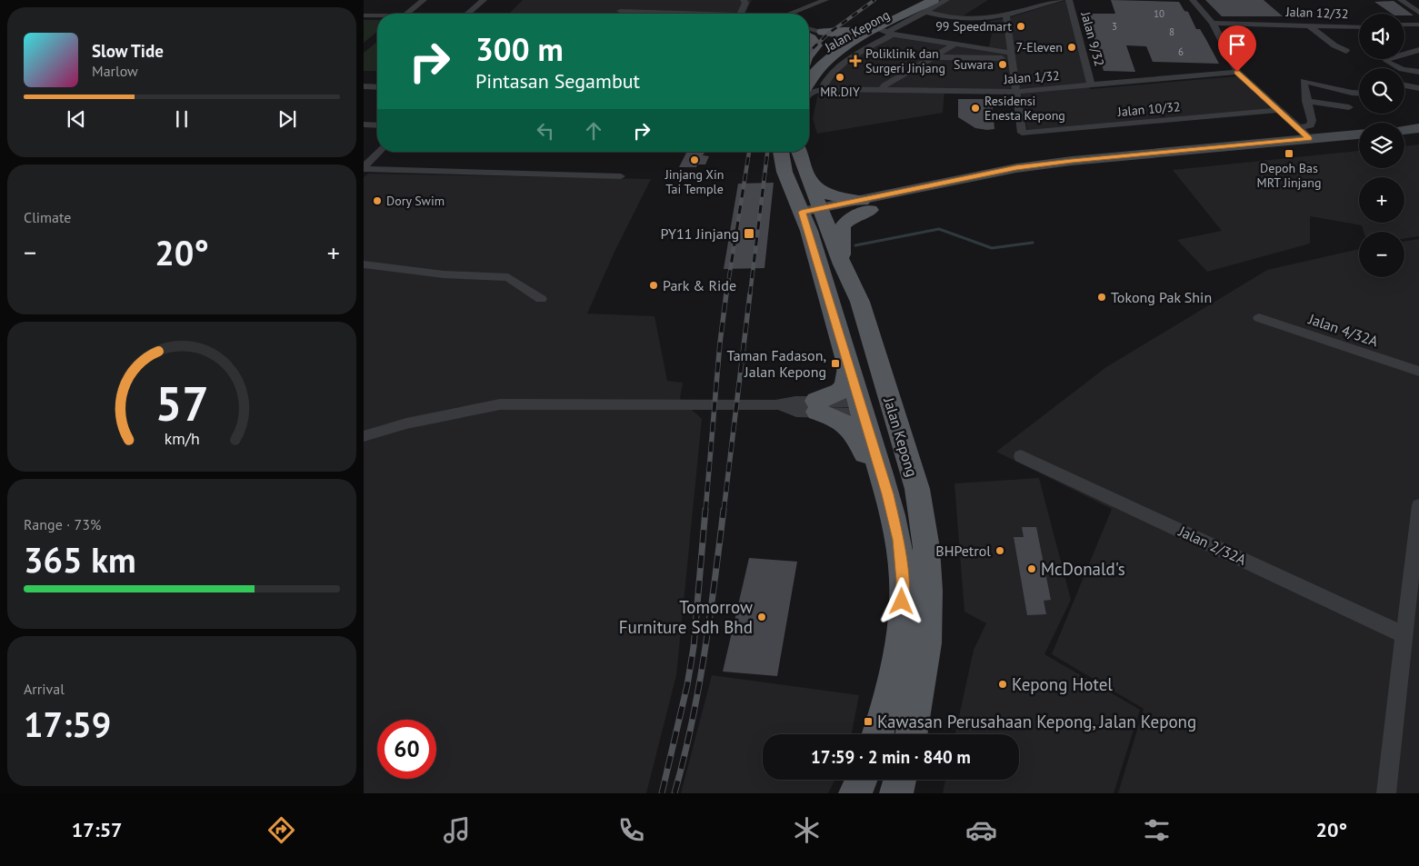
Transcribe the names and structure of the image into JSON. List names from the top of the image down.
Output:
{
  "streets": {
    "main road": ["Jalan Kepong"],
    "street": [
      "Jalan 12/32",
      "Jalan 9/32",
      "Jalan 1/32",
      "Jalan 10/32",
      "Jalan 4/32A",
      "Jalan 2/32A"
    ]
  },
  "crossings": [
    ["Jalan 9/32", "Jalan 1/32"],
    ["Jalan 1/32", "Jalan 10/32"]
  ],
  "places": {
    "other": [
      "99 Speedmart",
      "7-Eleven",
      "Suwara",
      "MR.DIY",
      "Residensi Enesta Kepong",
      "Jinjang Xin Tai Temple",
      "Dory Swim",
      "Park & Ride",
      "Tokong Pak Shin",
      "BHPetrol",
      "McDonald's",
      "Tomorrow Furniture Sdh Bhd",
      "Kepong Hotel"
    ],
    "health": ["Poliklinik dan Surgeri Jinjang"],
    "transit": [
      "Depoh Bas MRT Jinjang",
      "PY11 Jinjang",
      "Taman Fadason, Jalan Kepong",
      "Kawasan Perusahaan Kepong, Jalan Kepong"
    ]
  },
  "house_numbers": [
    "10",
    "3",
    "8",
    "6"
  ],
  "page": {
    "map_buttons": ["+", "−"],
    "turn": ["300 m", "Pintasan Segambut"],
    "song": ["Slow Tide", "Marlow"],
    "tile": [
      "Climate",
      ["Range · 73%", "365 km"],
      ["Arrival", "17:59"]
    ],
    "heat": ["−", "20°", "+"],
    "limit": "60",
    "trip": "17:59 · 2 min · 840 m",
    "tabs": ["17:57", "20°"],
    "gauge": ["57", "km/h"]
  }
}
